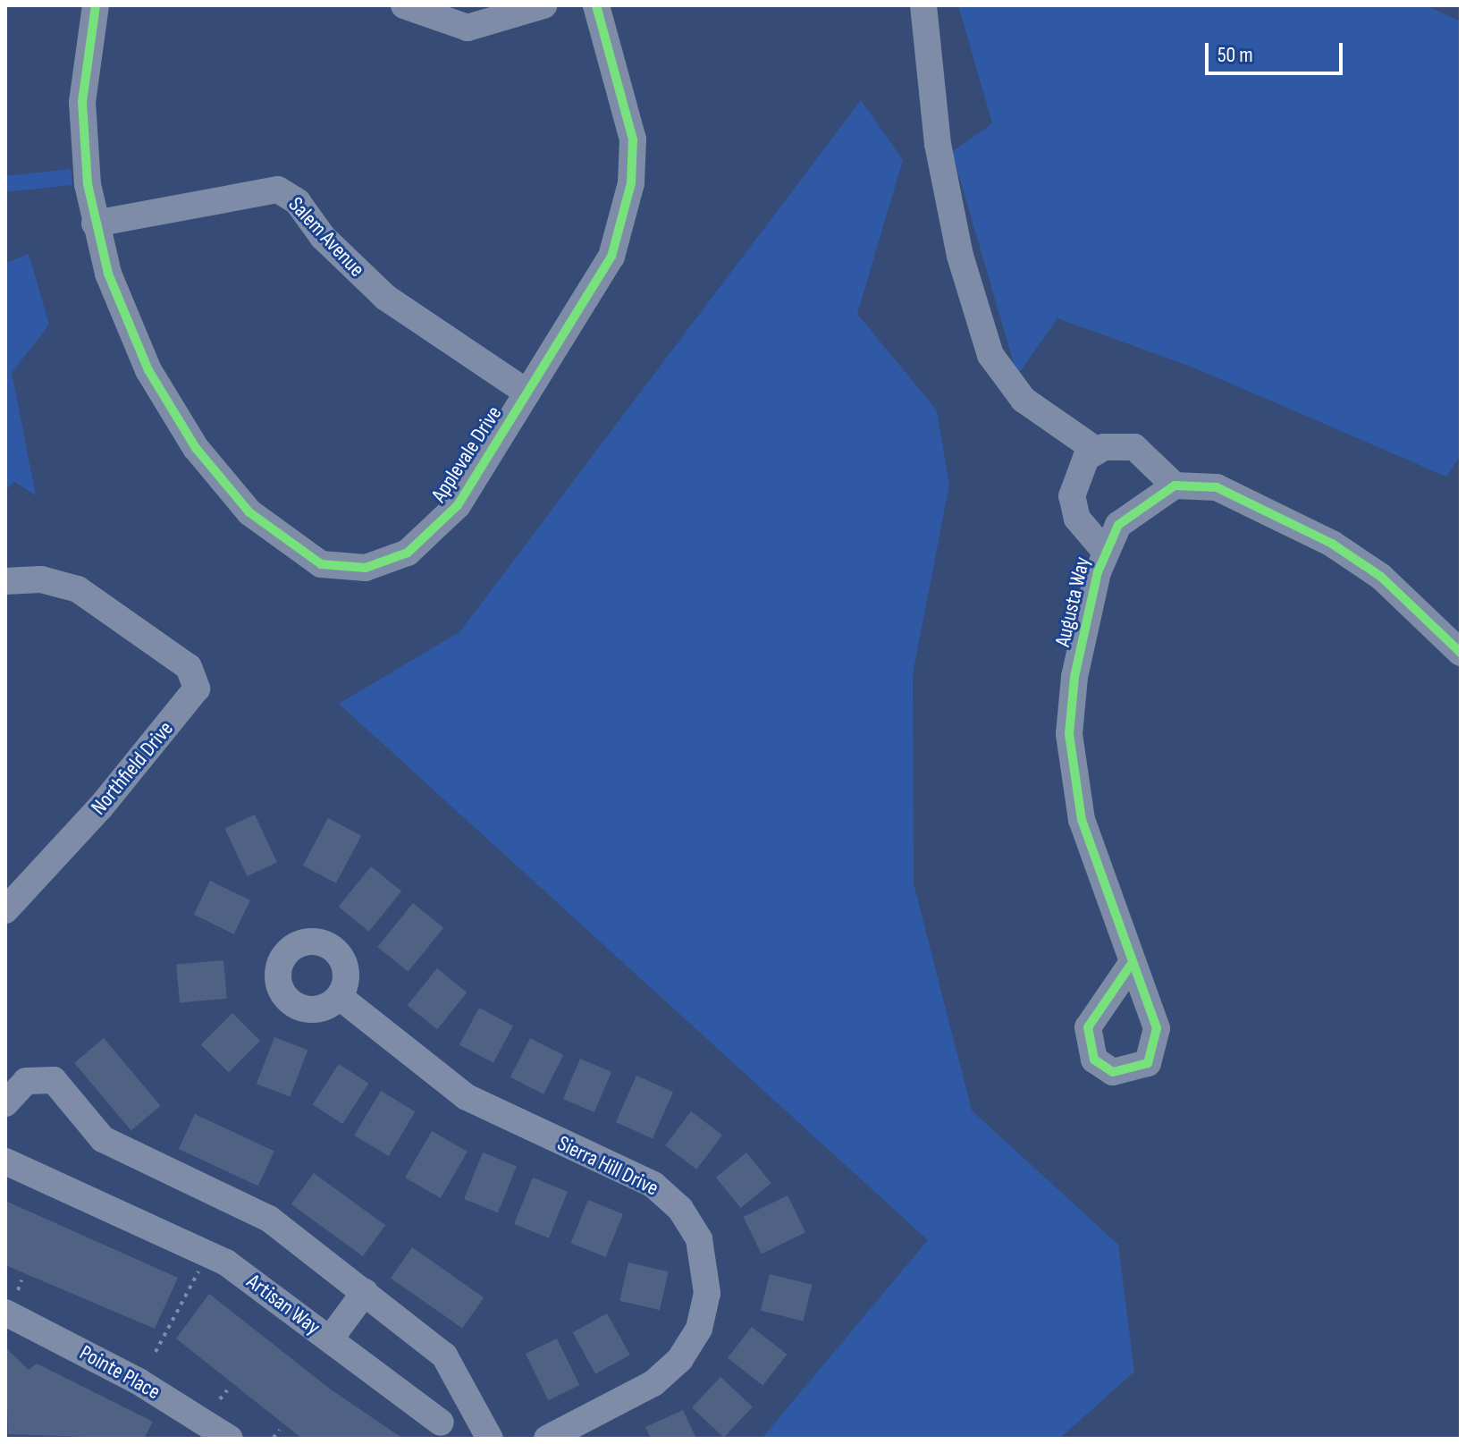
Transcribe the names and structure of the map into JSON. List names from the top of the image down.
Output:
{
  "streets": {
    "street": [
      "Salem Avenue",
      "Applevale Drive",
      "Augusta Way",
      "Northfield Drive",
      "Sierra Hill Drive",
      "Artisan Way",
      "Pointe Place"
    ]
  },
  "crossings": [
    ["Salem Avenue", "Applevale Drive"]
  ],
  "scale_bar": "50 m"
}
